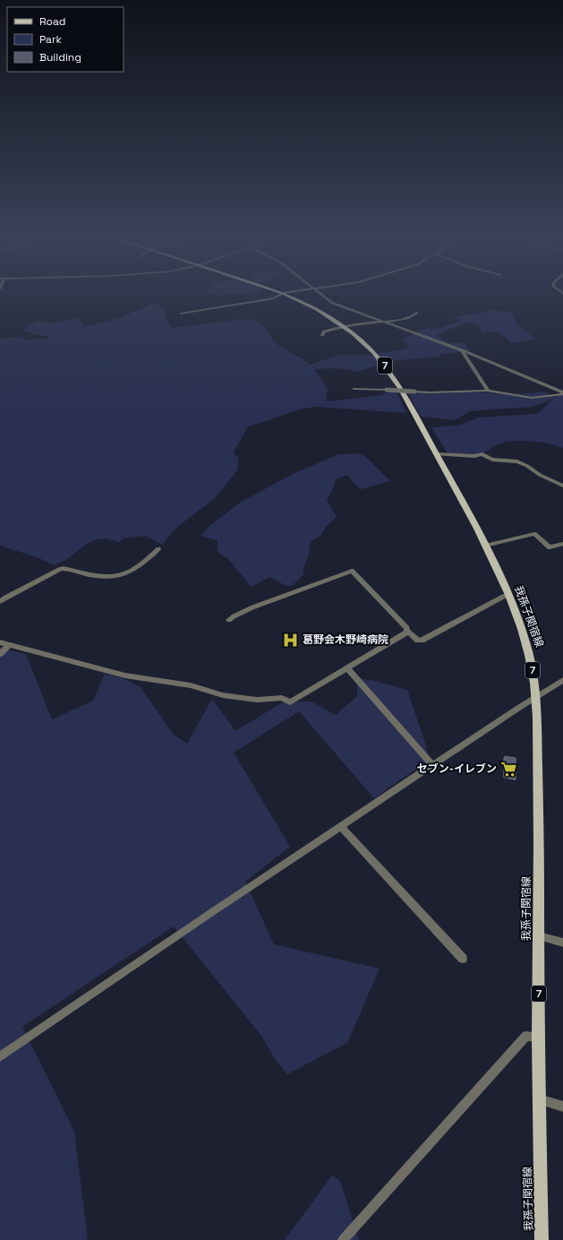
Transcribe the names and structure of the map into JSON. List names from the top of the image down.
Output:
{
  "streets": {
    "main road": ["7", "我孫子関宿線"]
  },
  "places": {
    "hospital": ["葛野会木野崎病院"],
    "supermarket": ["セブン-イレブン"]
  },
  "legend": ["Road", "Park", "Building"]
}
